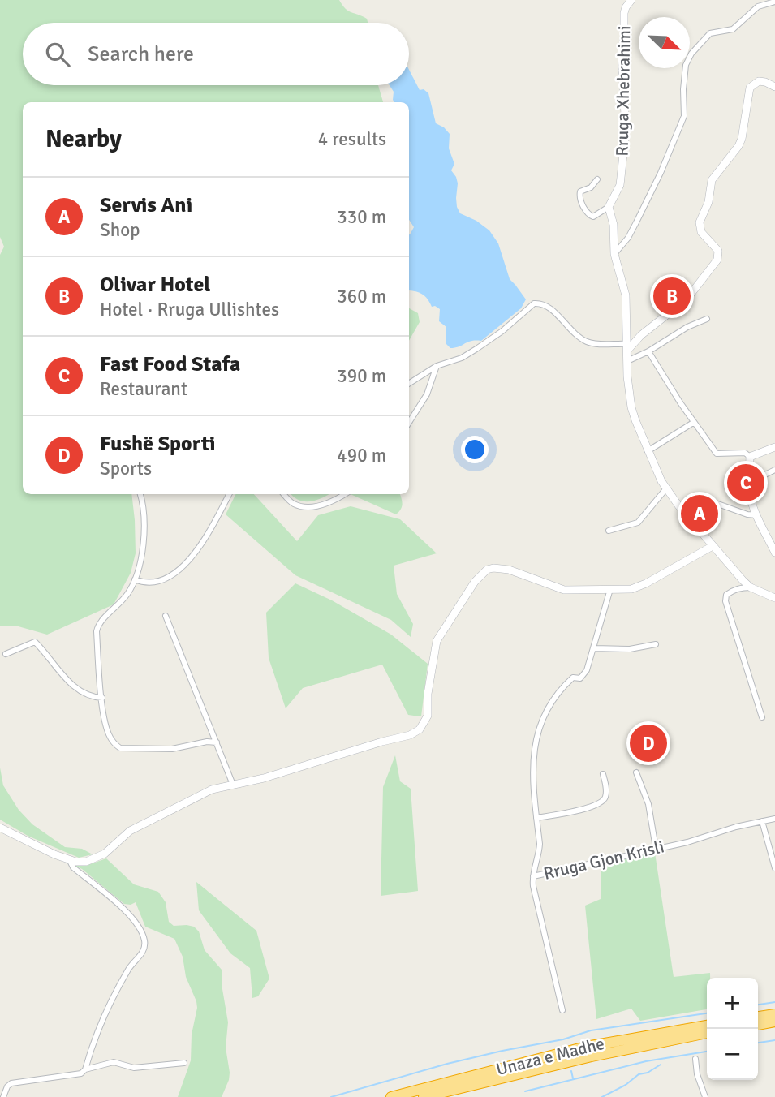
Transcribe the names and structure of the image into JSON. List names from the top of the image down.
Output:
{
  "streets": {
    "highway": ["Unaza e Madhe"],
    "street": ["Rruga Xhebrahimi", "Rruga Gjon Krisli"]
  },
  "north": "bottom right",
  "page": {
    "search": "Search here",
    "heading": ["Nearby", "4 results"],
    "list": [
      {
        "mark": "A",
        "name": "Servis Ani",
        "note": "Shop",
        "value": "330 m"
      },
      {
        "mark": "B",
        "name": "Olivar Hotel",
        "note": "Hotel · Rruga Ullishtes",
        "value": "360 m"
      },
      {
        "mark": "C",
        "name": "Fast Food Stafa",
        "note": "Restaurant",
        "value": "390 m"
      },
      {
        "mark": "D",
        "name": "Fushë Sporti",
        "note": "Sports",
        "value": "490 m"
      }
    ],
    "pins": [
      "B",
      "C",
      "A",
      "D"
    ],
    "map_buttons": ["+", "−"]
  }
}
